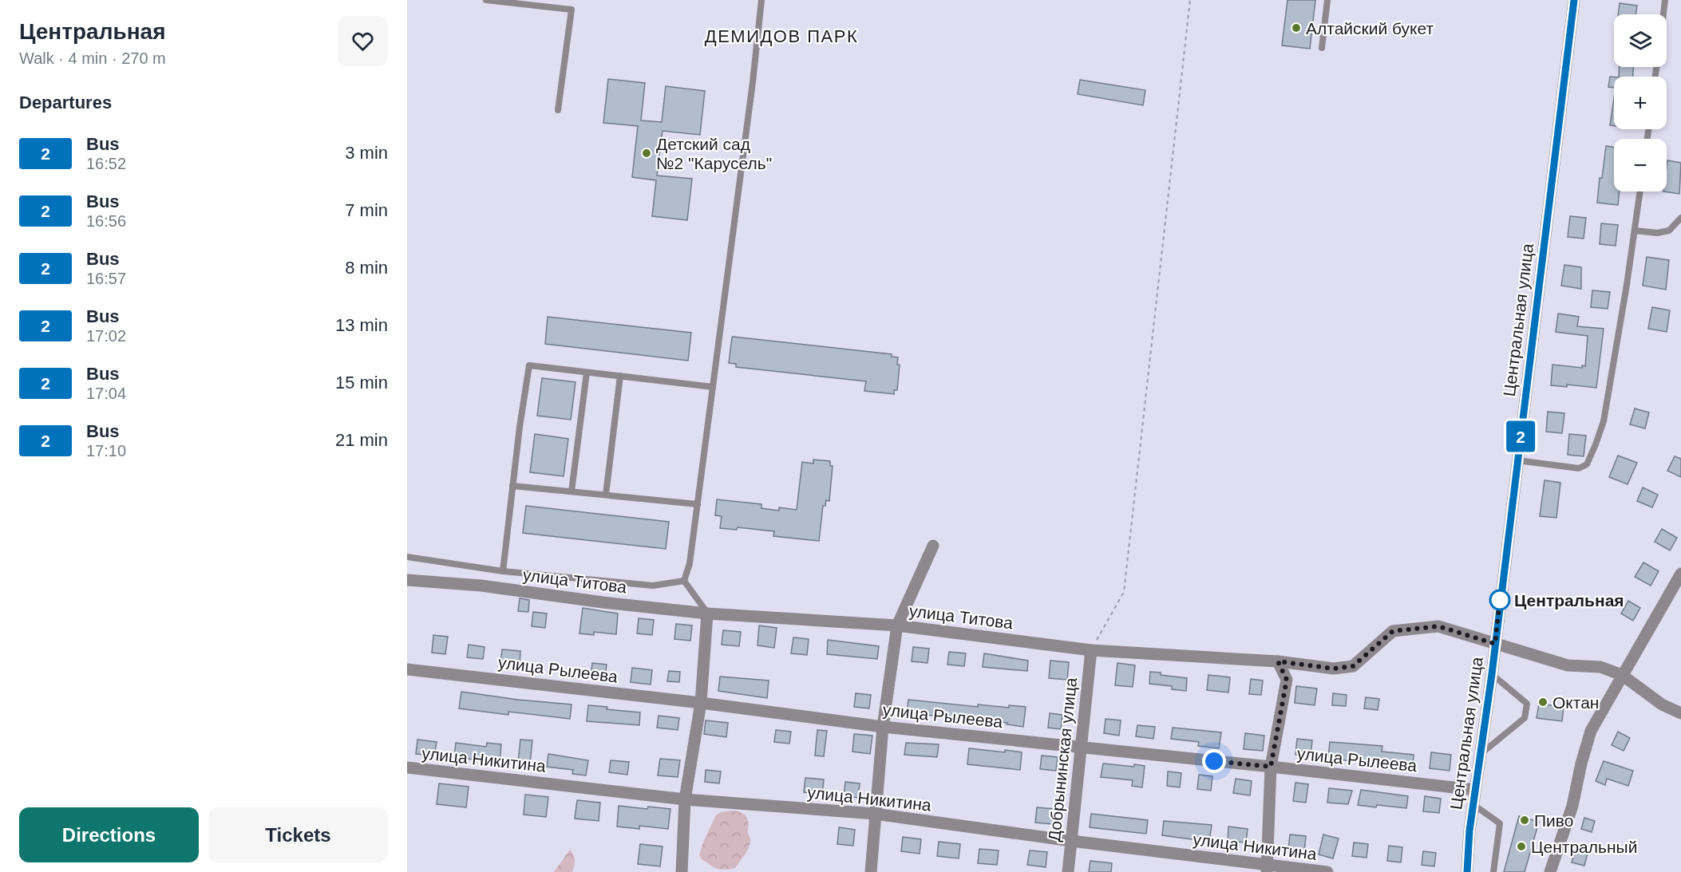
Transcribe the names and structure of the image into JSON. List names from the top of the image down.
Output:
{
  "streets": {
    "street": [
      "Центральная улица",
      "улица Титова",
      "улица Рылеева",
      "улица Никитина",
      "Добрынинская улица"
    ]
  },
  "crossings": [
    ["Центральная улица", "улица Титова"],
    ["Центральная улица", "улица Рылеева"],
    ["улица Титова", "Добрынинская улица"],
    ["улица Рылеева", "Добрынинская улица"],
    ["улица Никитина", "Добрынинская улица"]
  ],
  "districts": ["ДЕМИДОВ ПАРК"],
  "places": [
    "Алтайский букет",
    "Детский сад №2 \"Карусель\"",
    "Центральная",
    "Октан",
    "Пиво",
    "Центральный"
  ],
  "lines": ["bus line 2"],
  "page": {
    "heading": [
      ["Центральная", "Walk · 4 min · 270 m"],
      "Departures"
    ],
    "on_map": "2",
    "map_buttons": ["+", "−"],
    "list": [
      {
        "mark": "2",
        "name": "Bus",
        "note": "16:52",
        "value": "3 min"
      },
      {
        "mark": "2",
        "name": "Bus",
        "note": "16:56",
        "value": "7 min"
      },
      {
        "mark": "2",
        "name": "Bus",
        "note": "16:57",
        "value": "8 min"
      },
      {
        "mark": "2",
        "name": "Bus",
        "note": "17:02",
        "value": "13 min"
      },
      {
        "mark": "2",
        "name": "Bus",
        "note": "17:04",
        "value": "15 min"
      },
      {
        "mark": "2",
        "name": "Bus",
        "note": "17:10",
        "value": "21 min"
      }
    ],
    "buttons": ["Directions", "Tickets"]
  }
}
